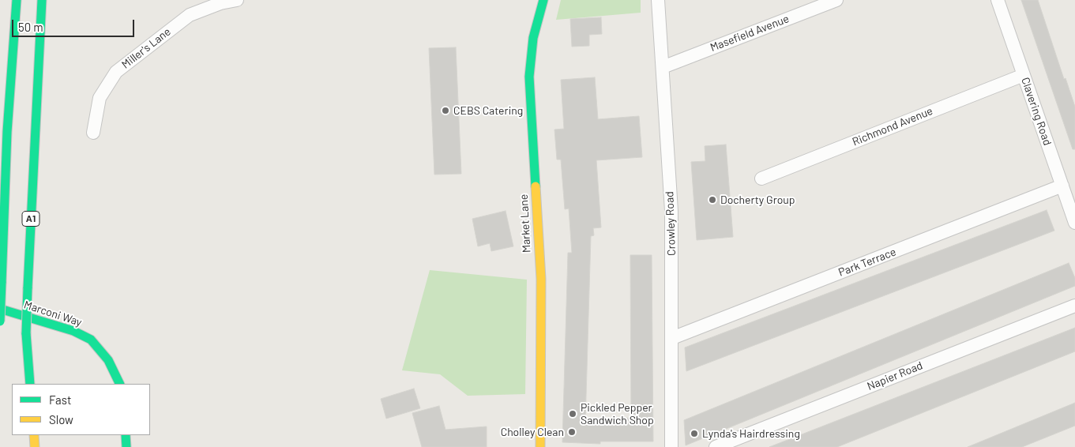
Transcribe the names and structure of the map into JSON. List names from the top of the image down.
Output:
{
  "streets": {
    "main road": ["A1", "Market Lane", "Marconi Way"],
    "street": [
      "Masefield Avenue",
      "Miller's Lane",
      "Clavering Road",
      "Richmond Avenue",
      "Crowley Road",
      "Park Terrace",
      "Napier Road"
    ]
  },
  "crossings": [
    ["Masefield Avenue", "Crowley Road"],
    ["Clavering Road", "Richmond Avenue"],
    ["Clavering Road", "Park Terrace"],
    ["Crowley Road", "Park Terrace"]
  ],
  "places": [
    "CEBS Catering",
    "Docherty Group",
    "Pickled Pepper Sandwich Shop",
    "Cholley Clean",
    "Lynda's Hairdressing"
  ],
  "legend": ["Fast", "Slow"],
  "scale_bar": "50 m"
}
